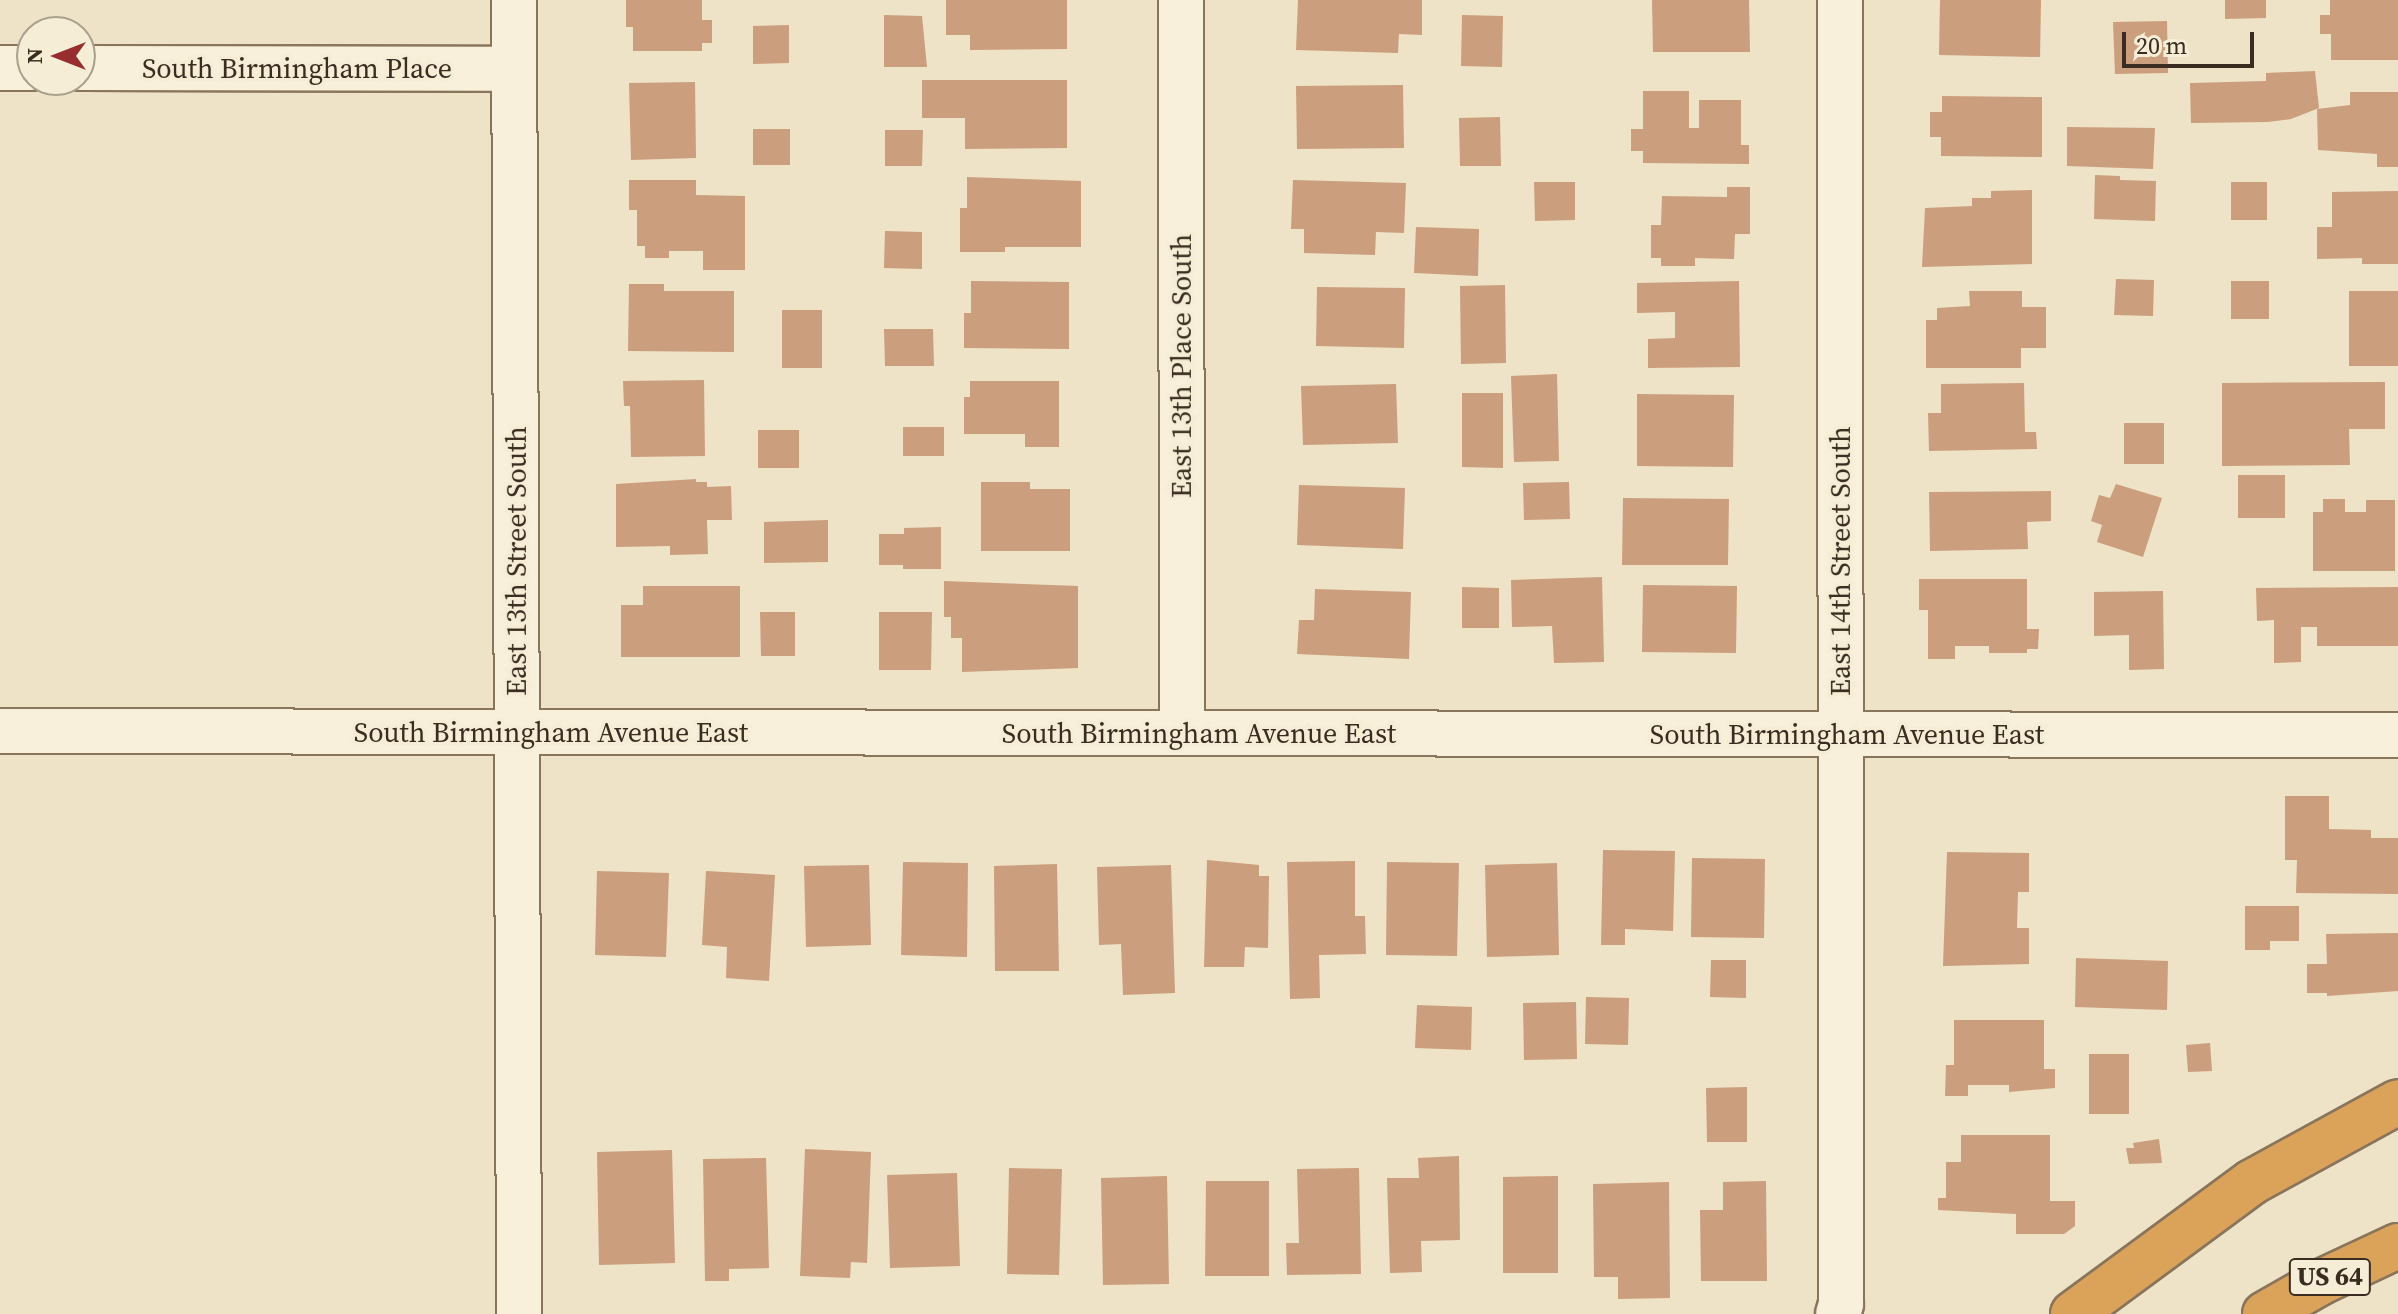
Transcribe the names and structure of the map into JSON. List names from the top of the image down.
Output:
{
  "streets": {
    "highway": ["US 64"],
    "street": [
      "South Birmingham Place",
      "East 13th Place South",
      "East 13th Street South",
      "East 14th Street South",
      "South Birmingham Avenue East"
    ]
  },
  "crossings": [
    ["South Birmingham Place", "East 13th Street South"],
    ["East 13th Place South", "South Birmingham Avenue East"],
    ["East 13th Street South", "South Birmingham Avenue East"],
    ["East 14th Street South", "South Birmingham Avenue East"]
  ],
  "scale_bar": "20 m",
  "north": "left"
}
